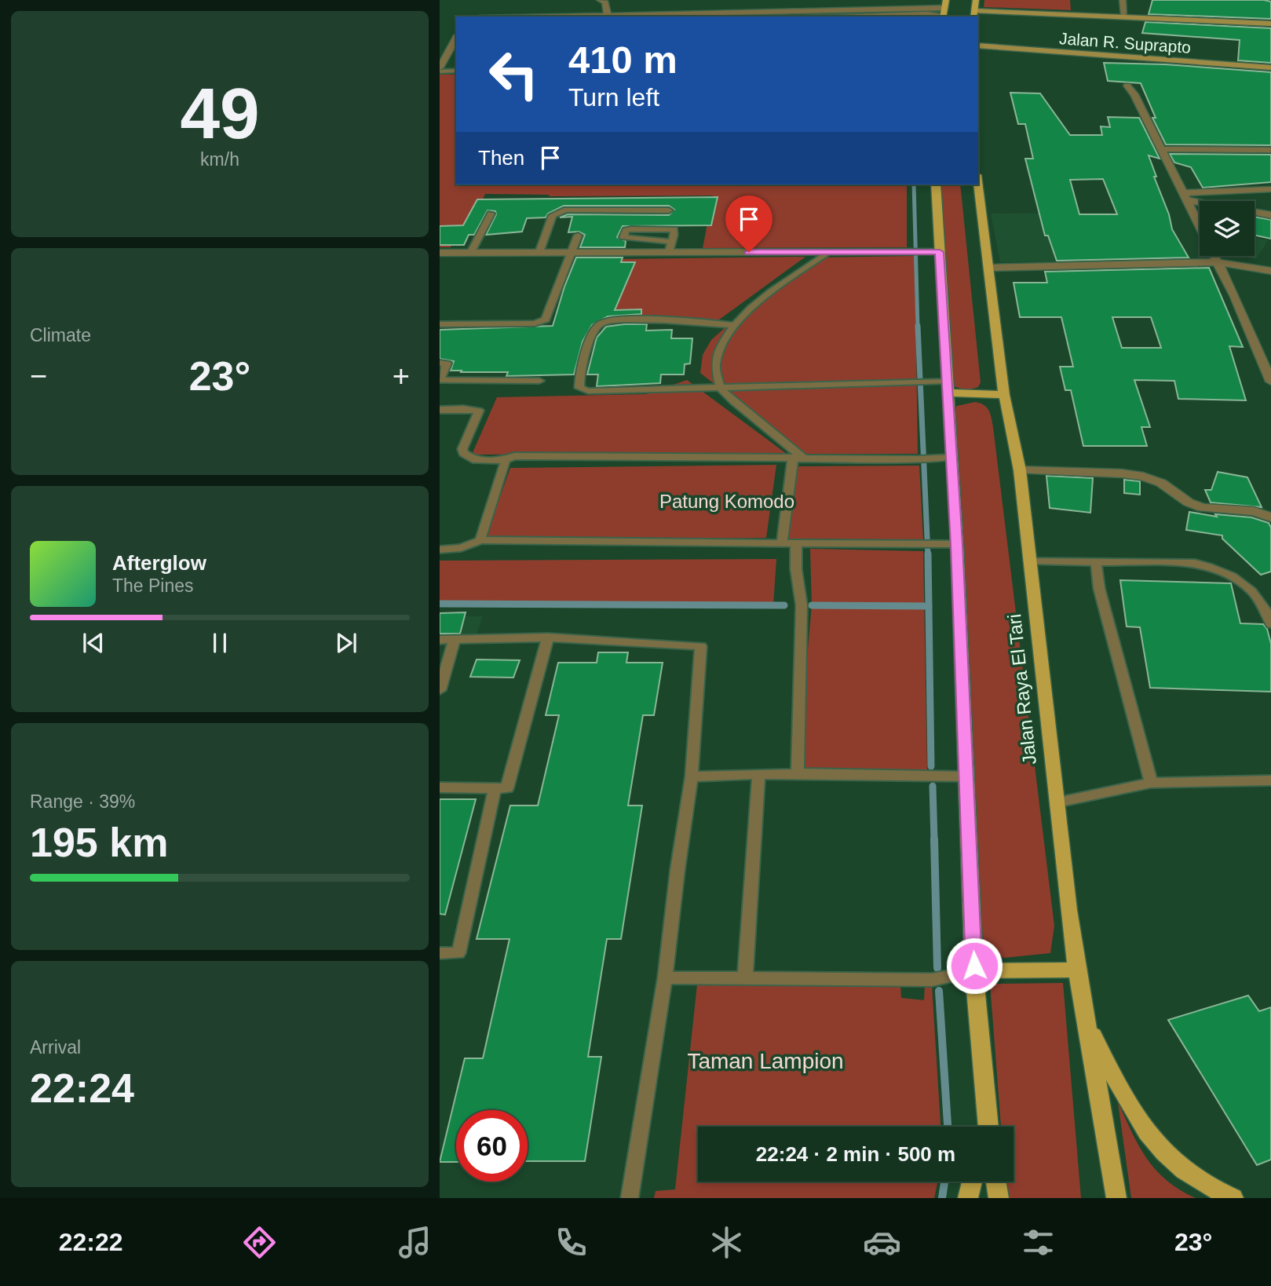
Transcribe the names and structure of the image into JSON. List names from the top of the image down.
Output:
{
  "streets": {
    "main road": ["Jalan R. Suprapto", "Jalan Raya El Tari"]
  },
  "parks": ["Patung Komodo", "Taman Lampion"],
  "page": {
    "tile": [
      ["49", "km/h"],
      "Climate",
      ["Range · 39%", "195 km"],
      ["Arrival", "22:24"]
    ],
    "turn": ["410 m", "Turn left"],
    "then": "Then",
    "heat": ["−", "23°", "+"],
    "song": ["Afterglow", "The Pines"],
    "limit": "60",
    "trip": "22:24 · 2 min · 500 m",
    "tabs": ["22:22", "23°"]
  }
}
